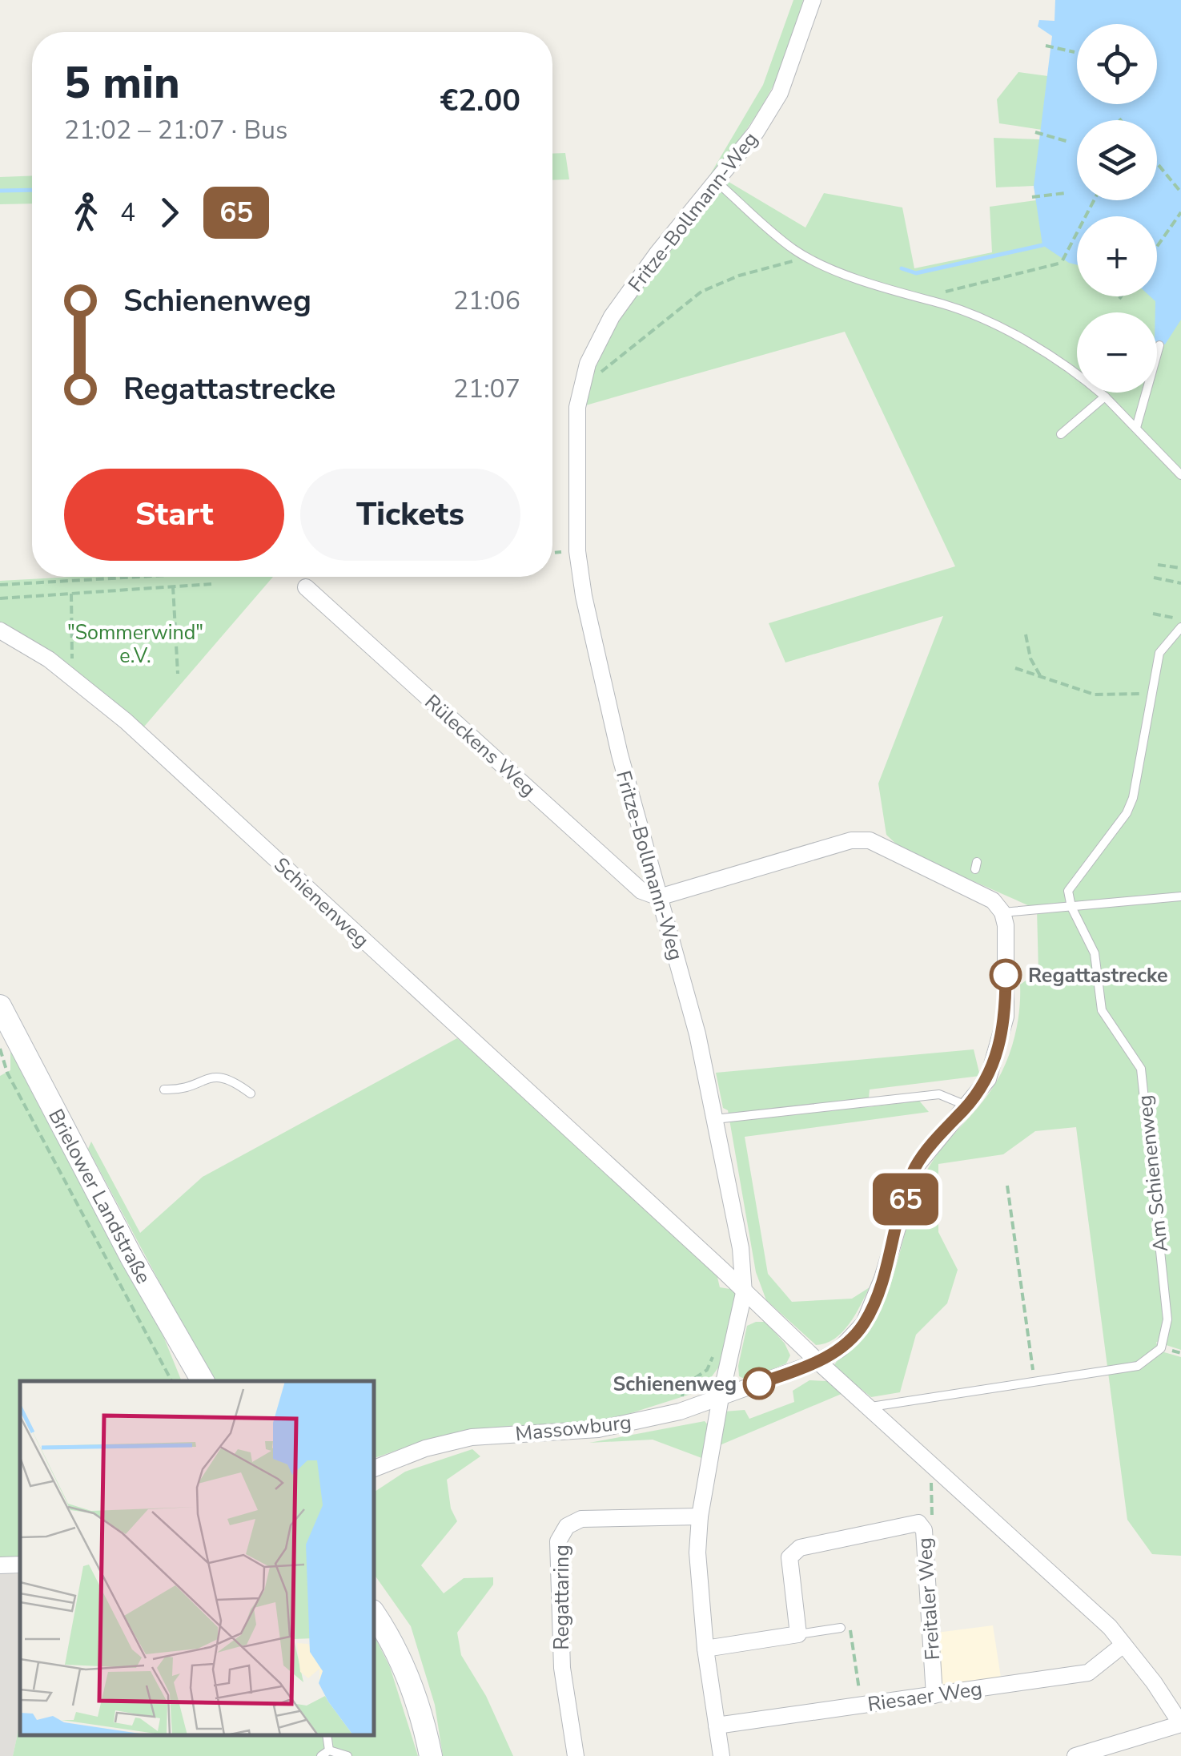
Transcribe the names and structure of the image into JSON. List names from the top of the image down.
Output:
{
  "streets": {
    "main road": ["Brielower Landstraße"],
    "street": [
      "Fritze-Bollmann-Weg",
      "Rüleckens Weg",
      "Schienenweg",
      "Massowburg",
      "Regattaring",
      "Freitaler Weg",
      "Riesaer Weg"
    ],
    "lane": ["Am Schienenweg"]
  },
  "crossings": [
    ["Fritze-Bollmann-Weg", "Rüleckens Weg"],
    ["Fritze-Bollmann-Weg", "Schienenweg"],
    ["Fritze-Bollmann-Weg", "Massowburg"],
    ["Fritze-Bollmann-Weg", "Regattaring"],
    ["Fritze-Bollmann-Weg", "Riesaer Weg"],
    ["Schienenweg", "Am Schienenweg"],
    ["Schienenweg", "Massowburg"],
    ["Schienenweg", "Riesaer Weg"],
    ["Freitaler Weg", "Riesaer Weg"]
  ],
  "parks": ["\"Sommerwind\" e.V."],
  "places": ["Regattastrecke", "Schienenweg"],
  "lines": ["bus line 65"],
  "page": {
    "on_map": "65",
    "map_buttons": ["+", "−"],
    "heading": ["5 min", "21:02 – 21:07 · Bus", "€2.00"],
    "legs": ["4", "65"],
    "list": [
      {
        "name": "Schienenweg",
        "value": "21:06"
      },
      {
        "name": "Regattastrecke",
        "value": "21:07"
      }
    ],
    "buttons": ["Start", "Tickets"]
  }
}
